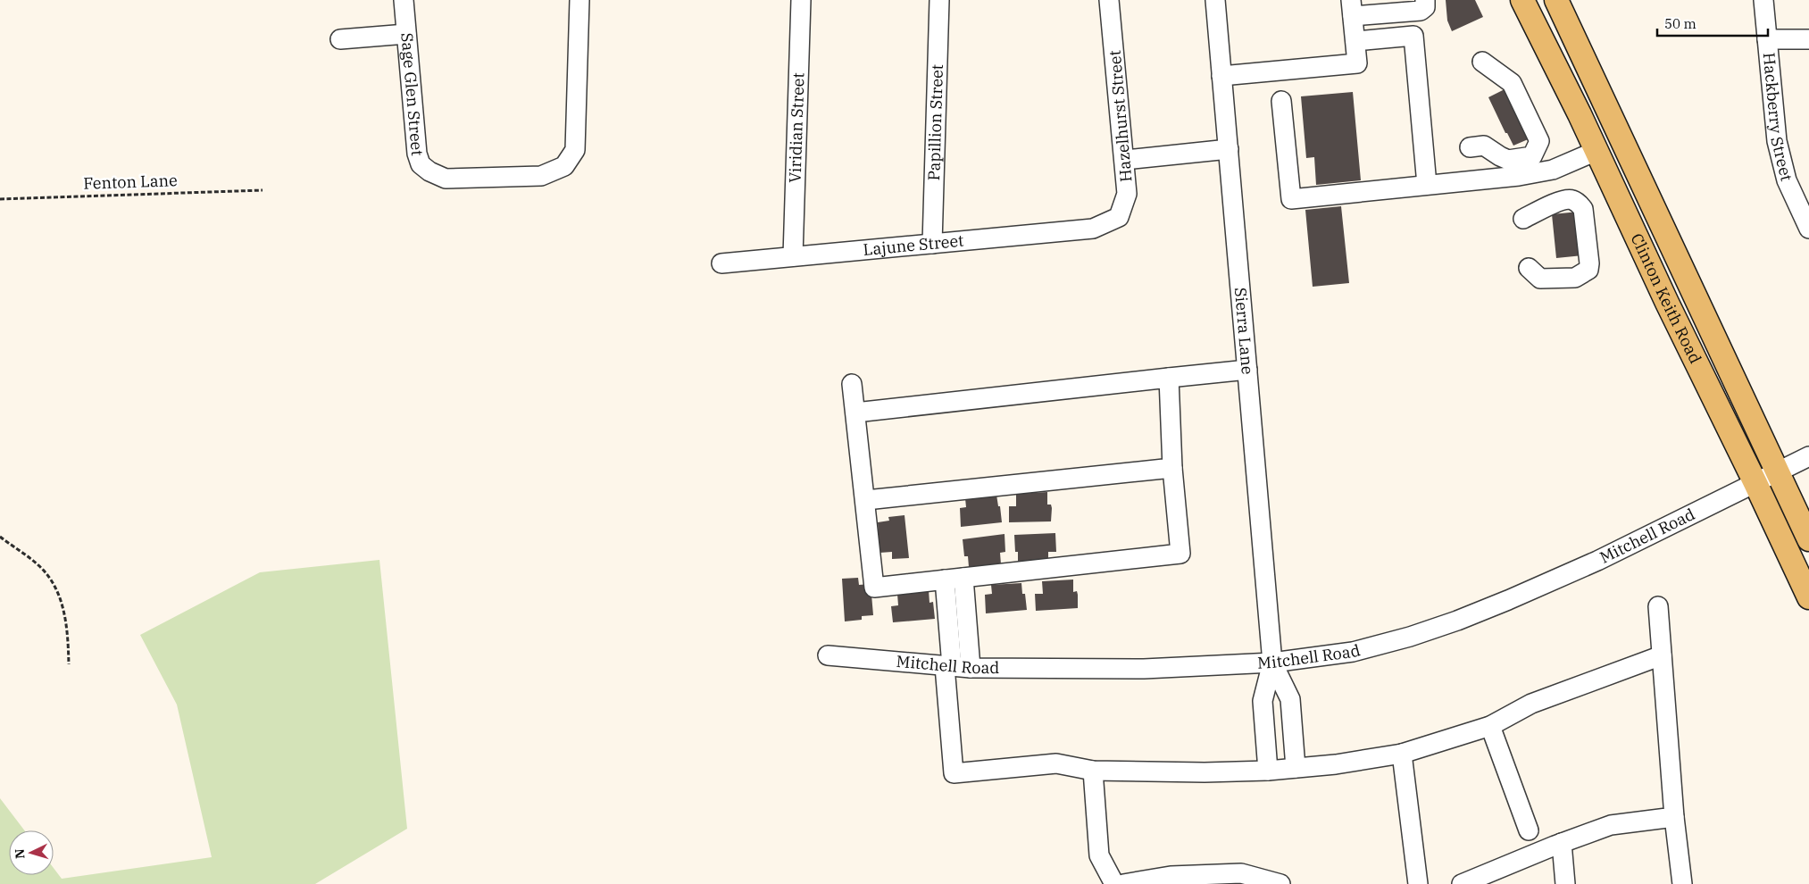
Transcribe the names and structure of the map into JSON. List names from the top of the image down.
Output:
{
  "streets": {
    "main road": ["Clinton Keith Road"],
    "street": [
      "Sage Glen Street",
      "Hazelhurst Street",
      "Hackberry Street",
      "Papillion Street",
      "Viridian Street",
      "Lajune Street",
      "Sierra Lane",
      "Mitchell Road"
    ],
    "path": ["Fenton Lane"]
  },
  "crossings": [
    ["Hazelhurst Street", "Lajune Street"],
    ["Papillion Street", "Lajune Street"],
    ["Viridian Street", "Lajune Street"],
    ["Clinton Keith Road", "Mitchell Road"],
    ["Sierra Lane", "Mitchell Road"]
  ],
  "scale_bar": "50 m",
  "north": "left"
}
